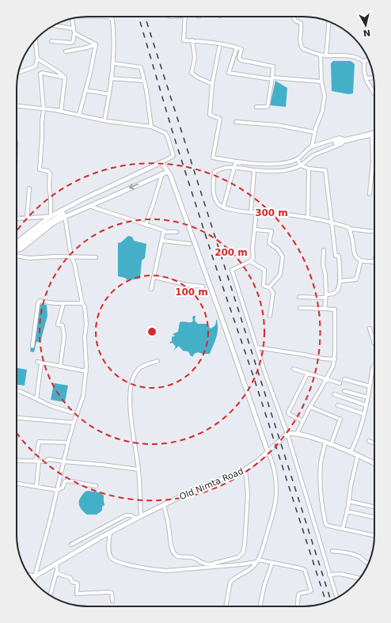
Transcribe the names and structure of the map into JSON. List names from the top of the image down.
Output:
{
  "streets": {
    "street": ["Old Nimta Road"]
  },
  "north": "bottom",
  "rings": ["300 m", "200 m", "100 m"]
}
